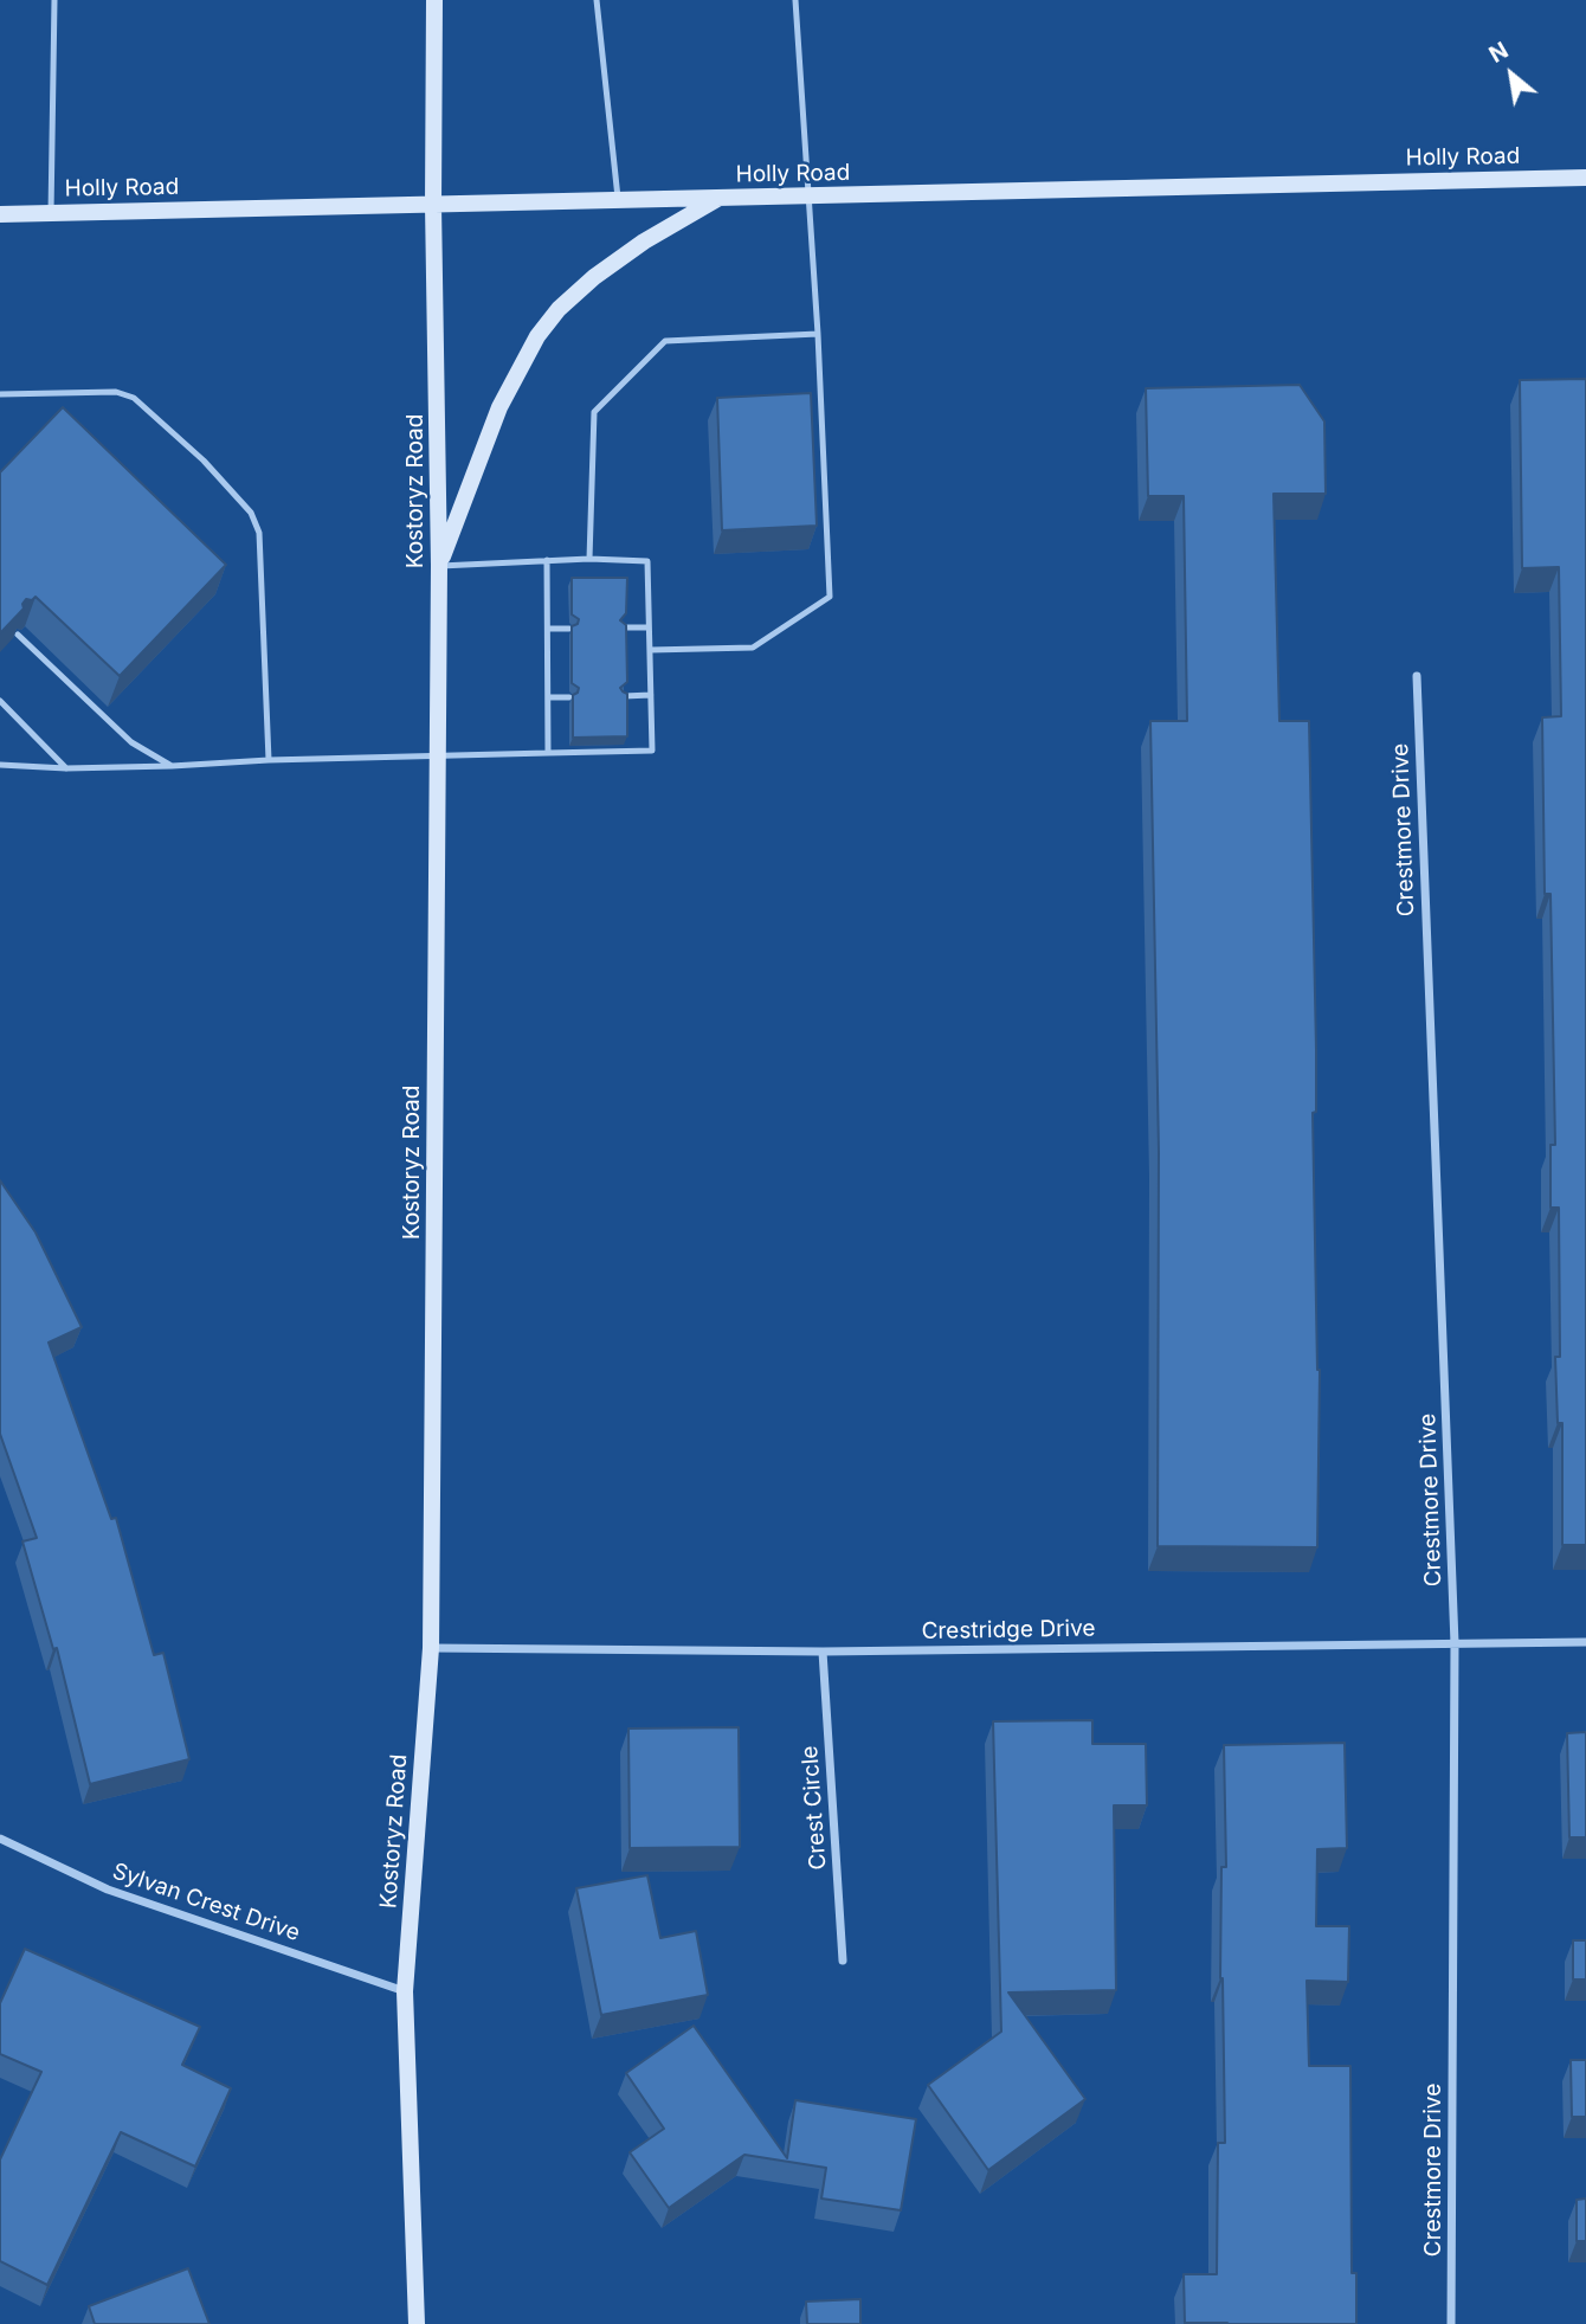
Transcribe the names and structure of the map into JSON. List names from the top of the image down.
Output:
{
  "streets": {
    "main road": ["Holly Road", "Kostoryz Road"],
    "street": [
      "Crestmore Drive",
      "Crestridge Drive",
      "Crest Circle",
      "Sylvan Crest Drive"
    ]
  },
  "crossings": [
    ["Holly Road", "Kostoryz Road"],
    ["Kostoryz Road", "Crestridge Drive"],
    ["Kostoryz Road", "Sylvan Crest Drive"],
    ["Crestmore Drive", "Crestridge Drive"],
    ["Crestridge Drive", "Crest Circle"]
  ],
  "north": "top left"
}
